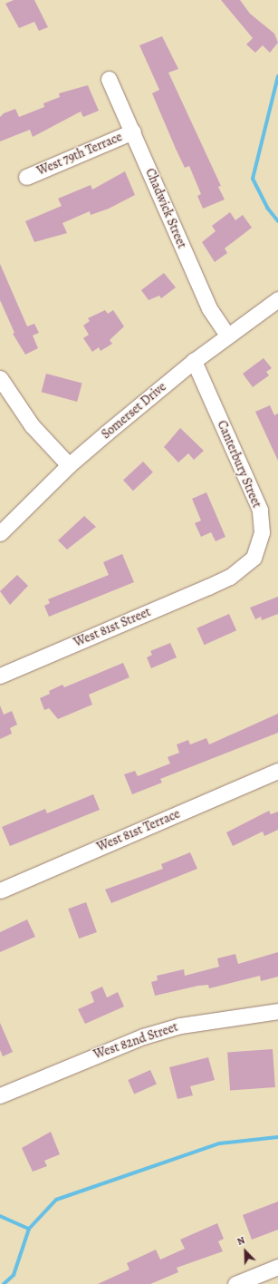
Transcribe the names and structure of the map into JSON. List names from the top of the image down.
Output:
{
  "streets": {
    "street": [
      "West 79th Terrace",
      "Chadwick Street",
      "Somerset Drive",
      "Canterbury Street",
      "West 81st Street",
      "West 81st Terrace",
      "West 82nd Street"
    ]
  },
  "crossings": [
    ["West 79th Terrace", "Chadwick Street"],
    ["Chadwick Street", "Somerset Drive"],
    ["Somerset Drive", "Canterbury Street"],
    ["Canterbury Street", "West 81st Street"]
  ],
  "north": "top left"
}
